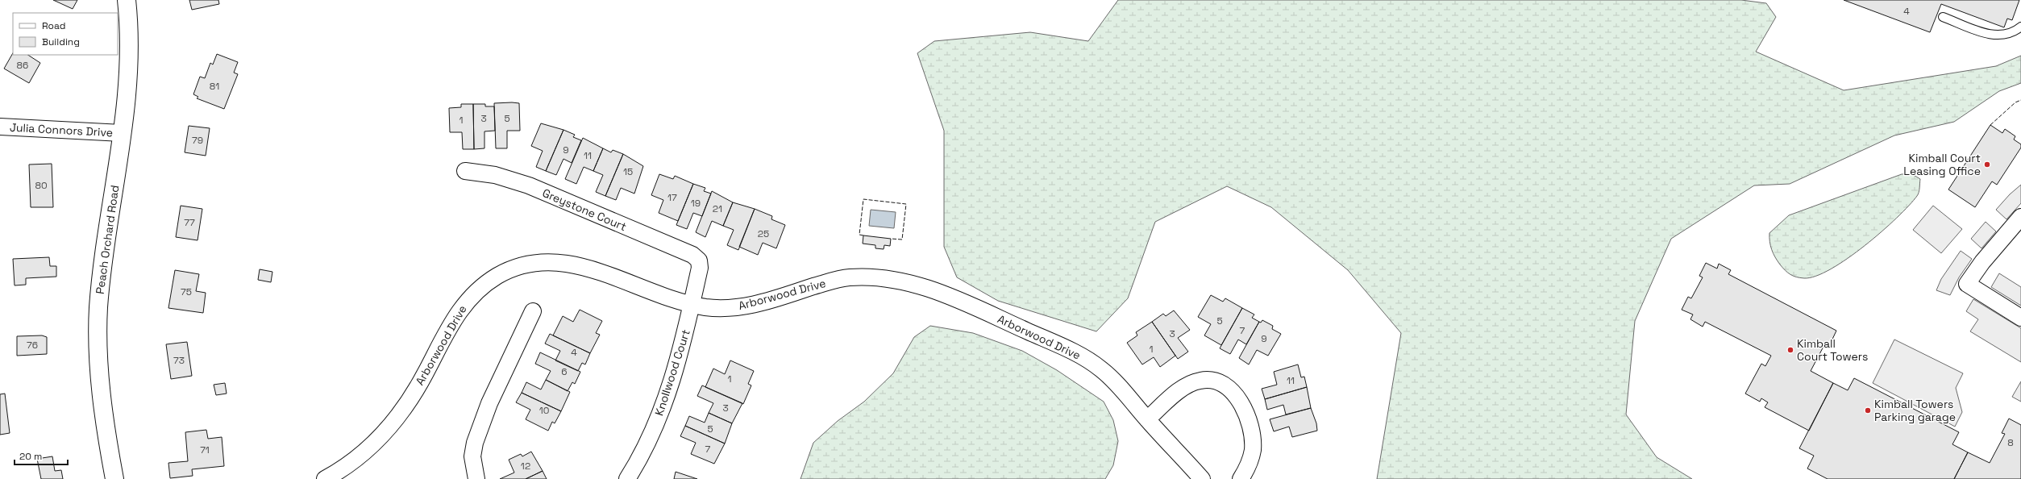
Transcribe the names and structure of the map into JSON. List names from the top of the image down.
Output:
{
  "streets": {
    "street": [
      "Julia Connors Drive",
      "Greystone Court",
      "Peach Orchard Road",
      "Arborwood Drive",
      "Knollwood Court"
    ]
  },
  "crossings": [
    ["Julia Connors Drive", "Peach Orchard Road"],
    ["Greystone Court", "Knollwood Court"],
    ["Arborwood Drive", "Knollwood Court"]
  ],
  "places": ["Kimball Court Leasing Office", "Kimball Court Towers", "Kimball Towers Parking garage"],
  "house_numbers": [
    "4",
    "86",
    "81",
    "3",
    "5",
    "1",
    "79",
    "9",
    "11",
    "15",
    "80",
    "17",
    "19",
    "21",
    "77",
    "25",
    "75",
    "5",
    "7",
    "3",
    "9",
    "76",
    "1",
    "4",
    "73",
    "6",
    "1",
    "11",
    "3",
    "10",
    "5",
    "8",
    "7",
    "71",
    "12"
  ],
  "legend": ["Road", "Building"],
  "scale_bar": "20 m"
}
